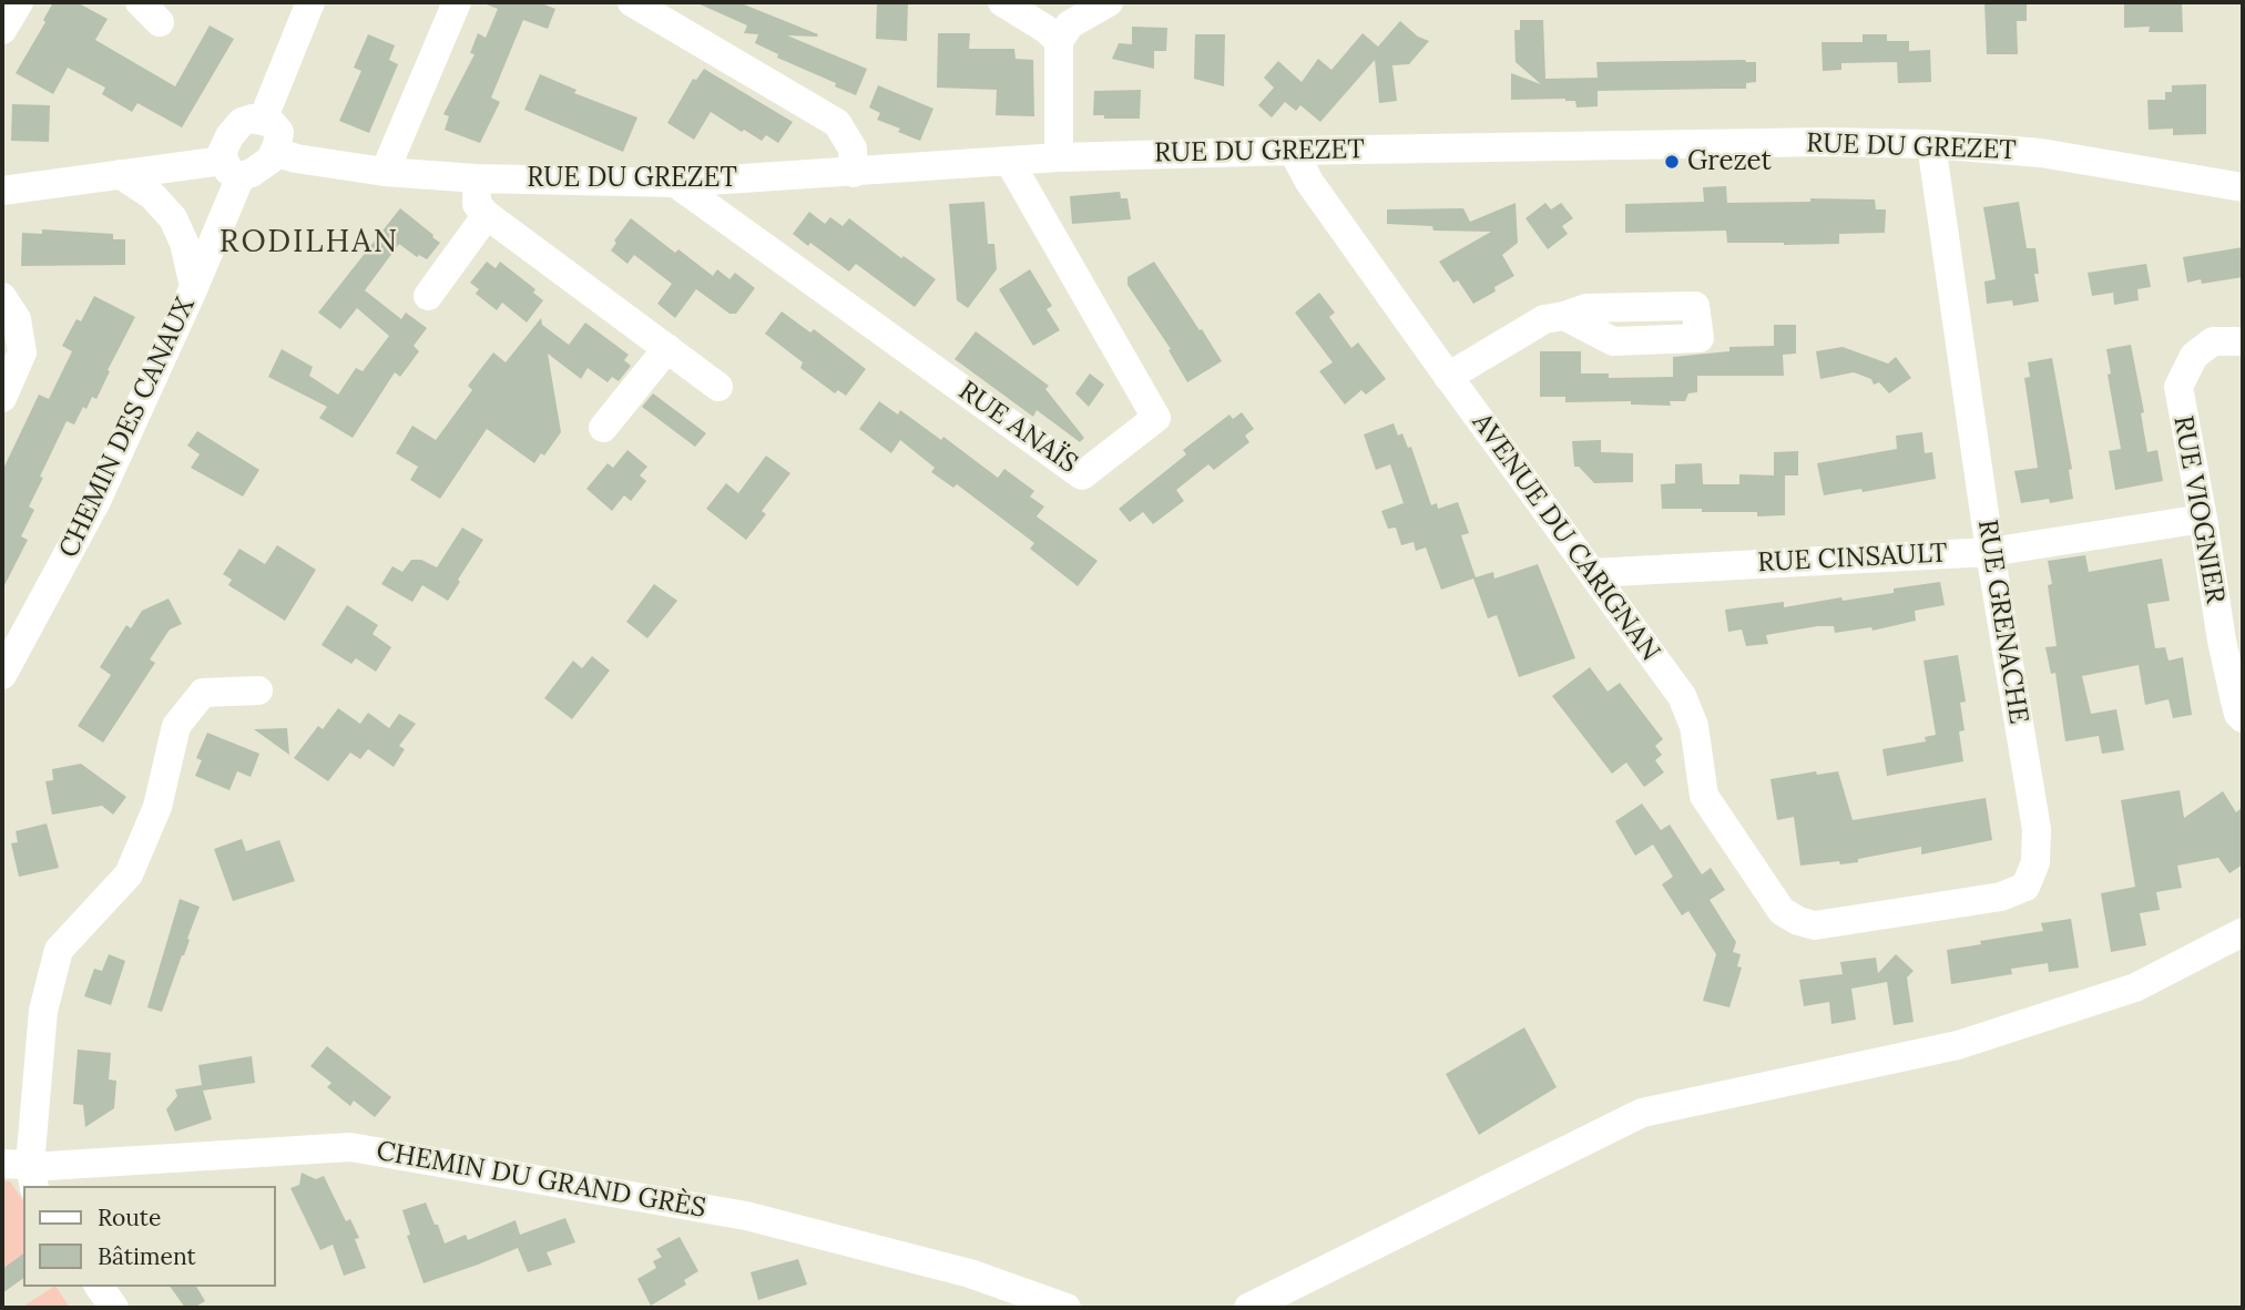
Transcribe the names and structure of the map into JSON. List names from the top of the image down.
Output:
{
  "streets": {
    "street": [
      "RUE DU GREZET",
      "CHEMIN DES CANAUX",
      "RUE ANAÏS",
      "RUE VIOGNIER",
      "AVENUE DU CARIGNAN",
      "RUE CINSAULT",
      "RUE GRENACHE",
      "CHEMIN DU GRAND GRÈS"
    ]
  },
  "crossings": [
    ["RUE DU GREZET", "CHEMIN DES CANAUX"],
    ["RUE DU GREZET", "RUE ANAÏS"],
    ["RUE DU GREZET", "AVENUE DU CARIGNAN"],
    ["RUE DU GREZET", "RUE GRENACHE"],
    ["RUE VIOGNIER", "RUE CINSAULT"],
    ["AVENUE DU CARIGNAN", "RUE CINSAULT"],
    ["AVENUE DU CARIGNAN", "RUE GRENACHE"],
    ["RUE CINSAULT", "RUE GRENACHE"]
  ],
  "districts": ["RODILHAN"],
  "places": ["Grezet"],
  "legend": ["Route", "Bâtiment"]
}
